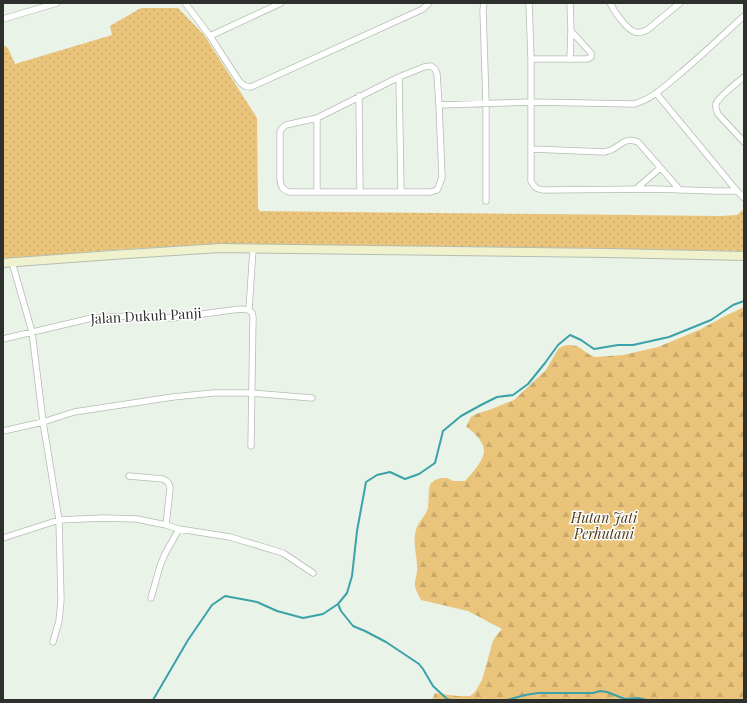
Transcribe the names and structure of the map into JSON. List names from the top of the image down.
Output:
{
  "streets": {
    "street": ["Jalan Dukuh Panji"]
  },
  "parks": ["Hutan Jati Perhutani"]
}
